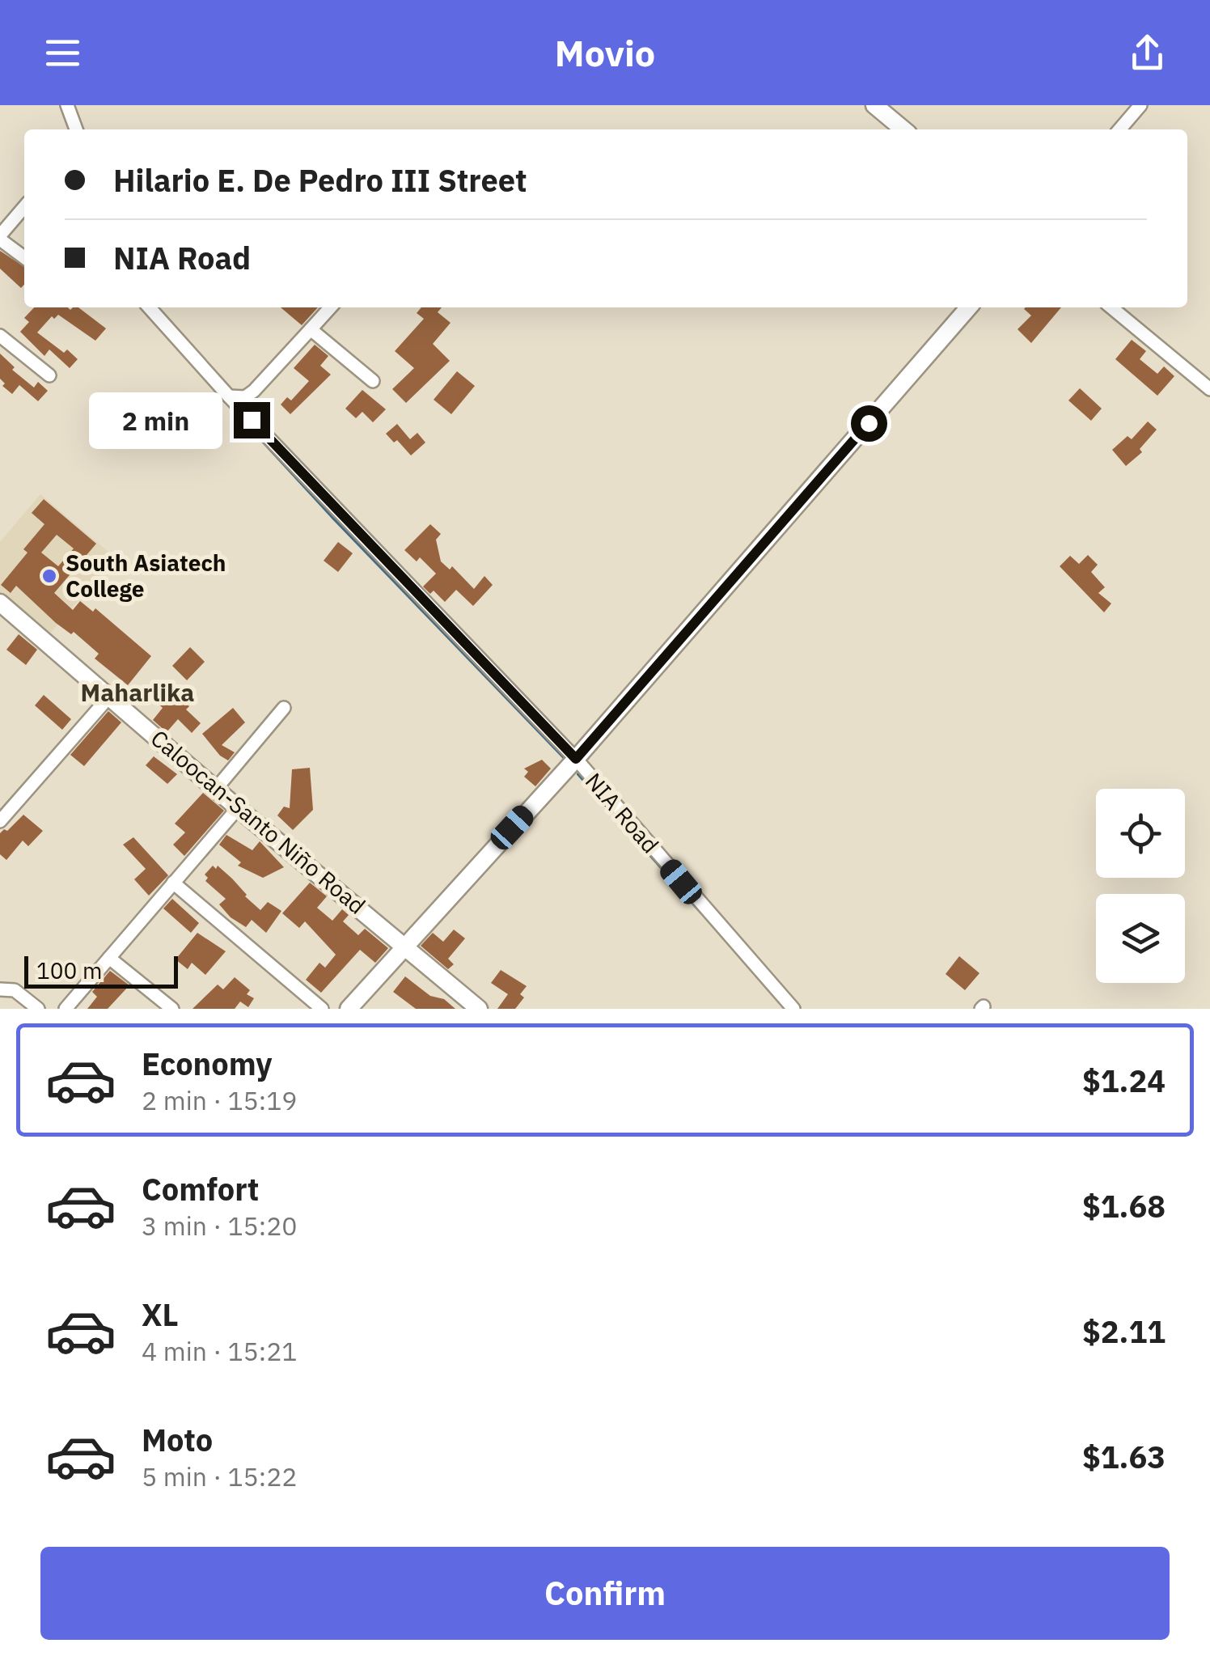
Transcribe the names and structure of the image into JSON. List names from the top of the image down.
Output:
{
  "streets": {
    "street": ["NIA Road", "Caloocan-Santo Niño Road"]
  },
  "districts": ["Maharlika"],
  "places": ["South Asiatech College"],
  "scale_bar": "100 m",
  "page": {
    "header": "Movio",
    "banner": ["Hilario E. De Pedro III Street", "NIA Road"],
    "bubble": "2 min",
    "scale": "100 m",
    "list": [
      {
        "name": "Economy",
        "note": "2 min · 15:19",
        "value": "$1.24"
      },
      {
        "name": "Comfort",
        "note": "3 min · 15:20",
        "value": "$1.68"
      },
      {
        "name": "XL",
        "note": "4 min · 15:21",
        "value": "$2.11"
      },
      {
        "name": "Moto",
        "note": "5 min · 15:22",
        "value": "$1.63"
      }
    ],
    "buttons": "Confirm"
  }
}
